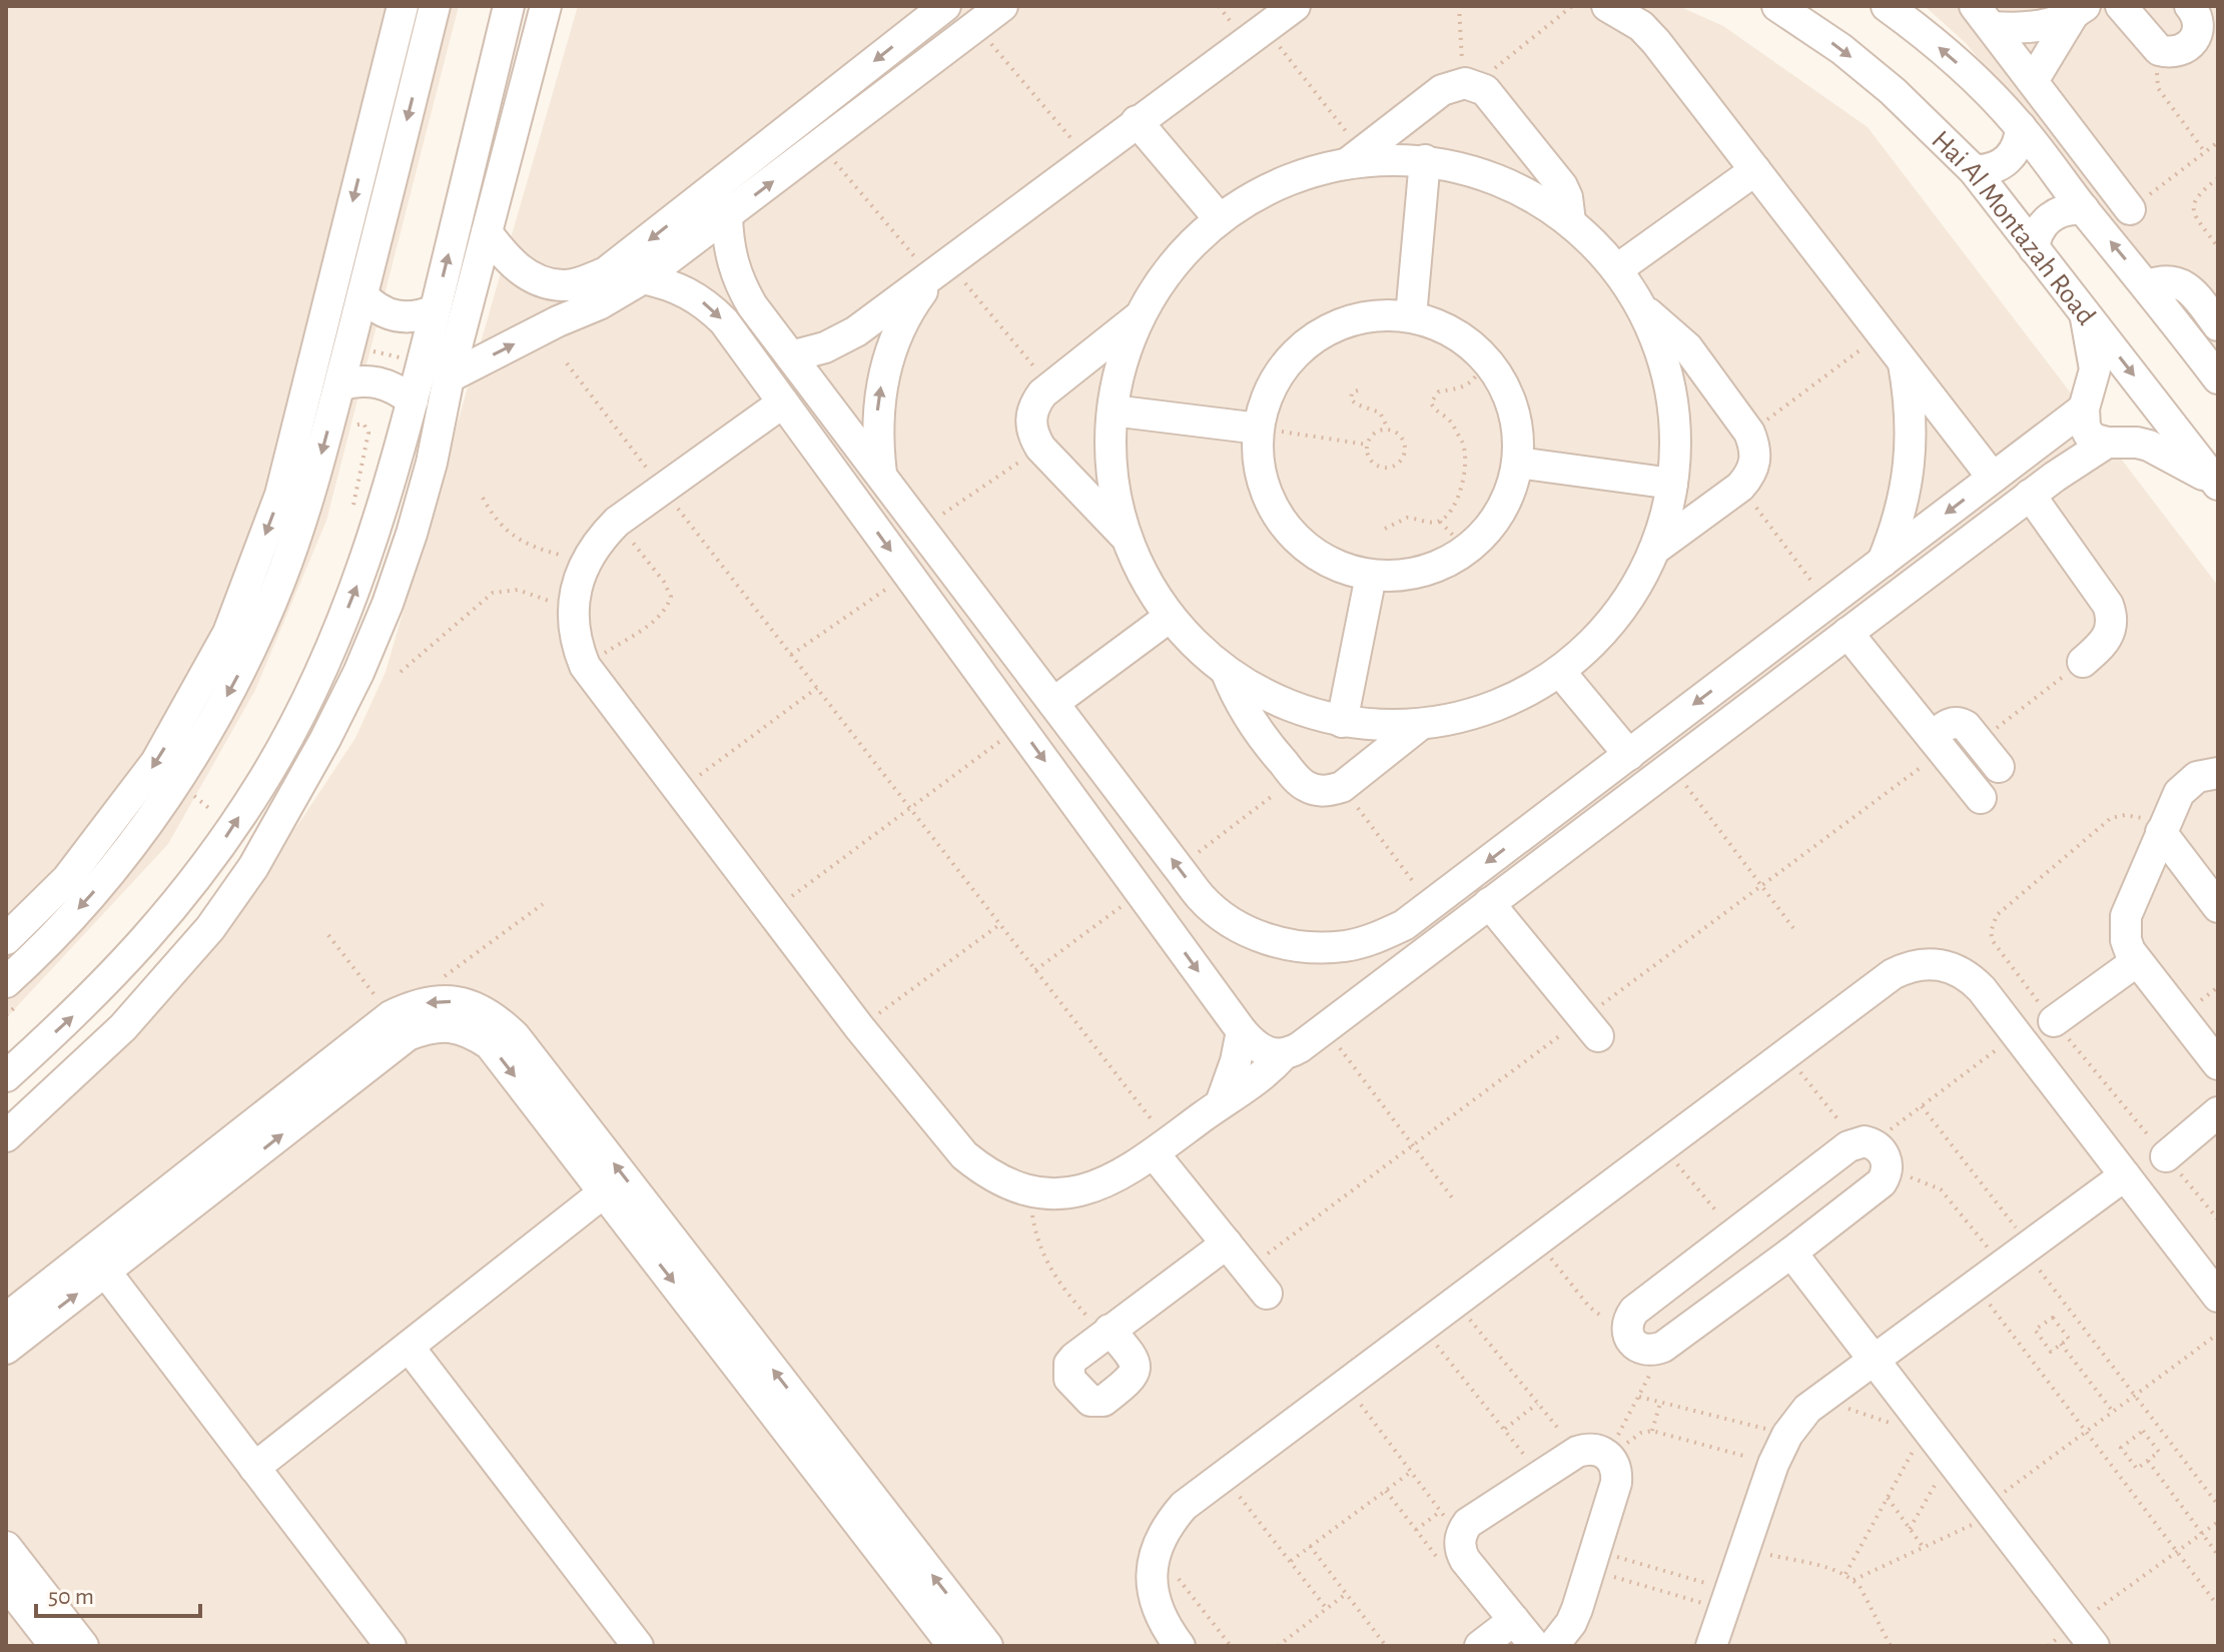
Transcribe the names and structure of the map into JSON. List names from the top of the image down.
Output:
{
  "streets": {
    "street": ["Hai Al Montazah Road"]
  },
  "scale_bar": "50 m"
}
